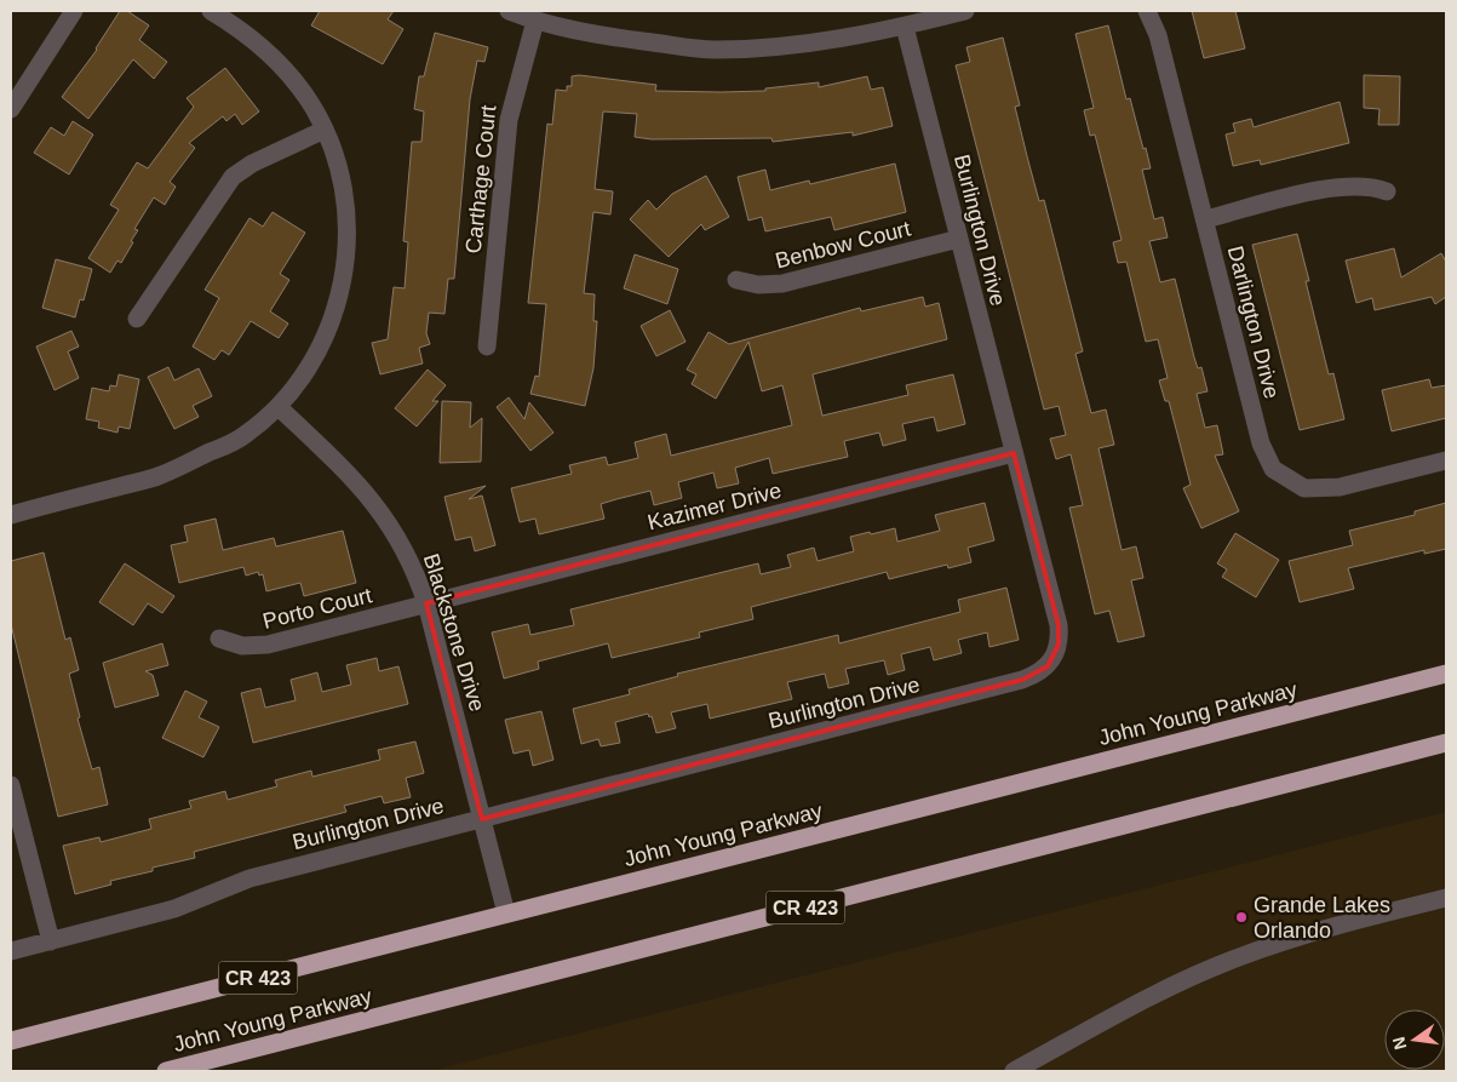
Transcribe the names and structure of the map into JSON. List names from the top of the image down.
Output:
{
  "streets": {
    "highway": ["John Young Parkway", "CR 423"],
    "street": [
      "Carthage Court",
      "Burlington Drive",
      "Benbow Court",
      "Darlington Drive",
      "Kazimer Drive",
      "Porto Court",
      "Blackstone Drive"
    ]
  },
  "crossings": [
    ["Burlington Drive", "Benbow Court"],
    ["Burlington Drive", "Kazimer Drive"],
    ["Burlington Drive", "Blackstone Drive"],
    ["Kazimer Drive", "Porto Court"],
    ["Kazimer Drive", "Blackstone Drive"],
    ["Porto Court", "Blackstone Drive"],
    ["Blackstone Drive", "John Young Parkway"]
  ],
  "places": ["Grande Lakes Orlando"],
  "north": "left"
}
